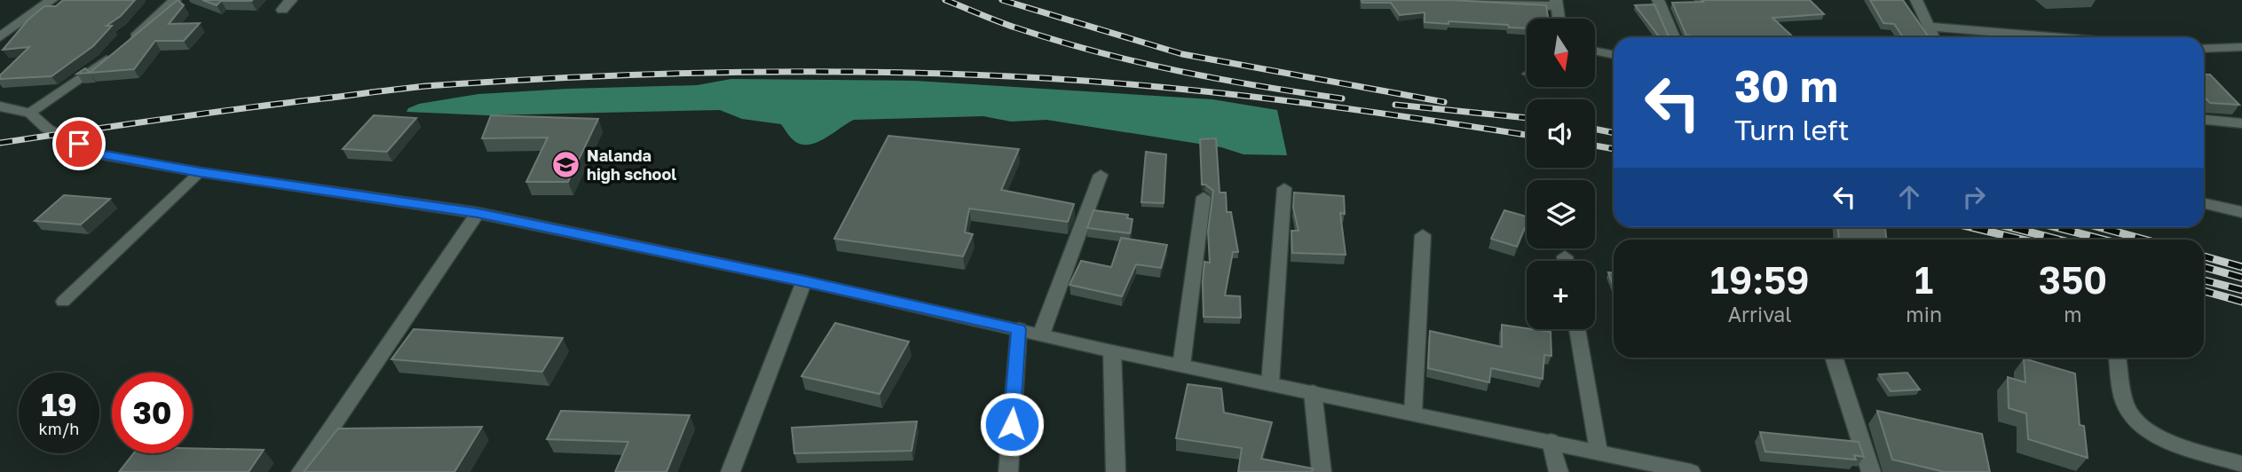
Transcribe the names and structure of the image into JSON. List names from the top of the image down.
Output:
{
  "places": {
    "school or university": ["Nalanda high school"]
  },
  "north": "bottom",
  "page": {
    "map_buttons": "+",
    "turn": ["30 m", "Turn left"],
    "eta": [
      "19:59",
      "Arrival",
      "1",
      "min",
      "350",
      "m"
    ],
    "speed": "19 km/h",
    "limit": "30"
  }
}
